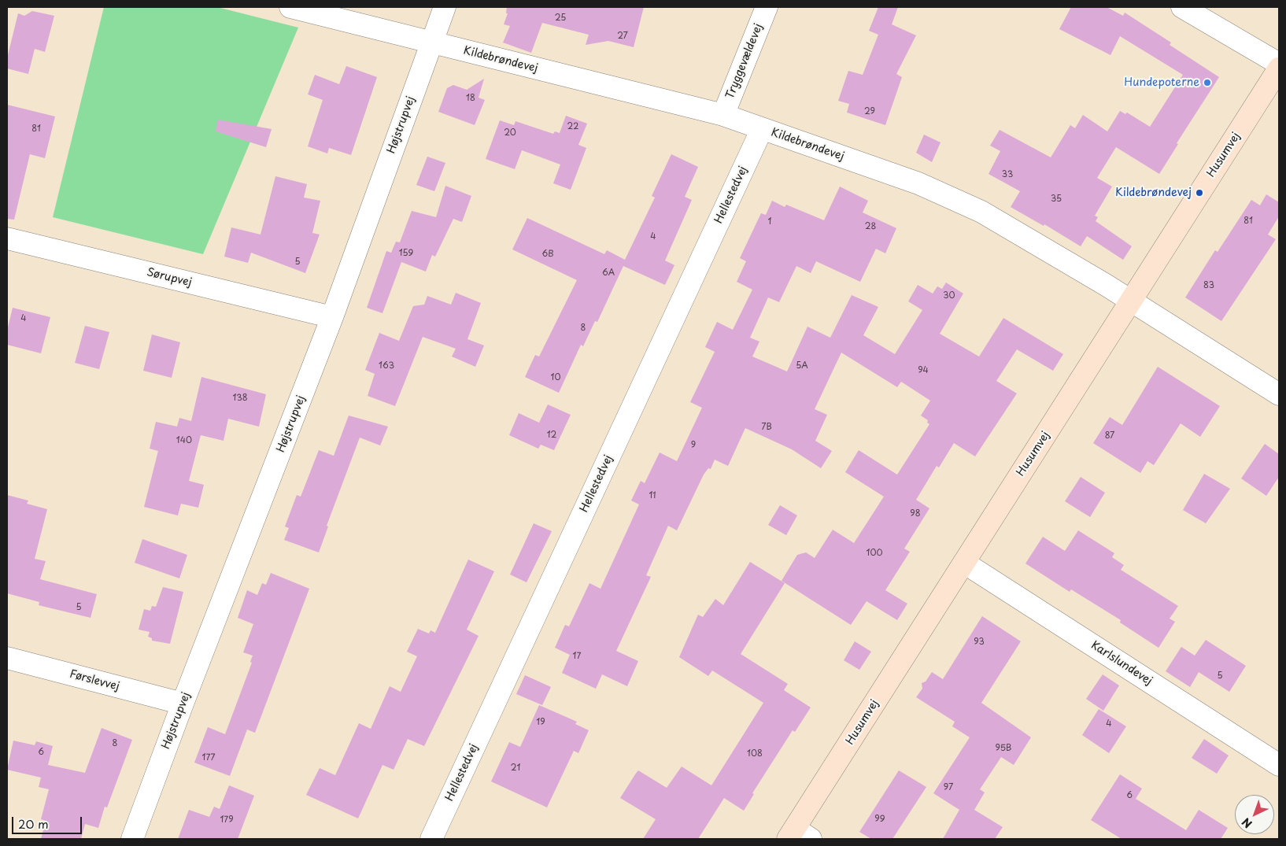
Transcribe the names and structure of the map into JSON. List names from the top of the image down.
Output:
{
  "streets": {
    "street": [
      "Kildebrøndevej",
      "Tryggevældevej",
      "Højstrupvej",
      "Husumvej",
      "Hellestedvej",
      "Sørupvej",
      "Karlslundevej",
      "Førslevvej"
    ]
  },
  "crossings": [
    ["Kildebrøndevej", "Tryggevældevej"],
    ["Kildebrøndevej", "Højstrupvej"],
    ["Kildebrøndevej", "Husumvej"],
    ["Kildebrøndevej", "Hellestedvej"],
    ["Højstrupvej", "Sørupvej"],
    ["Højstrupvej", "Førslevvej"],
    ["Husumvej", "Karlslundevej"]
  ],
  "places": ["Hundepoterne", "Kildebrøndevej"],
  "house_numbers": [
    "25",
    "27",
    "18",
    "29",
    "22",
    "81",
    "20",
    "33",
    "35",
    "81",
    "1",
    "28",
    "4",
    "159",
    "6B",
    "5",
    "6A",
    "83",
    "30",
    "4",
    "8",
    "163",
    "5A",
    "94",
    "10",
    "138",
    "7B",
    "12",
    "87",
    "140",
    "9",
    "11",
    "98",
    "100",
    "5",
    "93",
    "17",
    "5",
    "19",
    "4",
    "8",
    "95B",
    "6",
    "108",
    "177",
    "21",
    "97",
    "6",
    "99",
    "179"
  ],
  "scale_bar": "20 m",
  "north": "bottom left"
}
